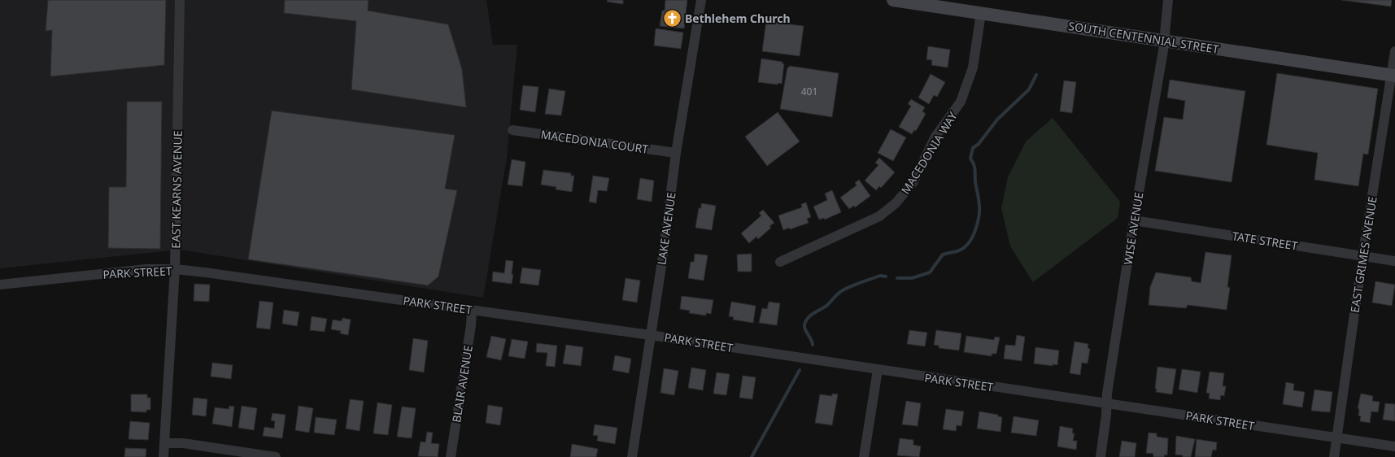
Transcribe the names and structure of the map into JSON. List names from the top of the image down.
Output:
{
  "streets": {
    "street": [
      "SOUTH CENTENNIAL STREET",
      "MACEDONIA COURT",
      "MACEDONIA WAY",
      "EAST KEARNS AVENUE",
      "LAKE AVENUE",
      "WISE AVENUE",
      "TATE STREET",
      "EAST GRIMES AVENUE",
      "PARK STREET",
      "BLAIR AVENUE"
    ]
  },
  "crossings": [
    ["SOUTH CENTENNIAL STREET", "MACEDONIA WAY"],
    ["SOUTH CENTENNIAL STREET", "WISE AVENUE"],
    ["SOUTH CENTENNIAL STREET", "EAST GRIMES AVENUE"],
    ["MACEDONIA COURT", "LAKE AVENUE"],
    ["EAST KEARNS AVENUE", "PARK STREET"],
    ["LAKE AVENUE", "PARK STREET"],
    ["WISE AVENUE", "TATE STREET"],
    ["WISE AVENUE", "PARK STREET"],
    ["TATE STREET", "EAST GRIMES AVENUE"],
    ["EAST GRIMES AVENUE", "PARK STREET"],
    ["PARK STREET", "BLAIR AVENUE"]
  ],
  "places": {
    "church": ["Bethlehem Church"]
  },
  "house_numbers": ["401"]
}
